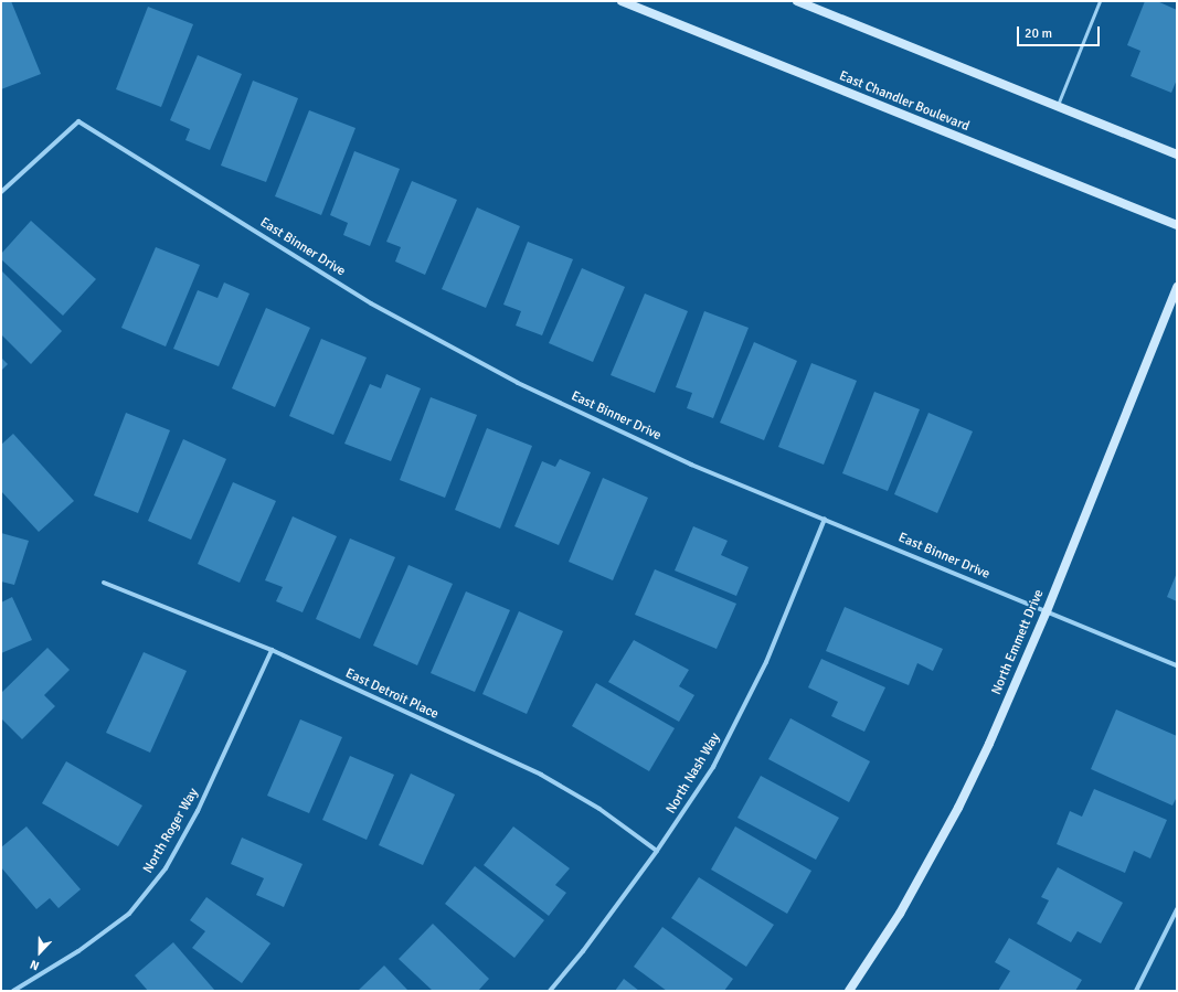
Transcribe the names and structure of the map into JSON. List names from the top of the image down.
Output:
{
  "streets": {
    "main road": ["East Chandler Boulevard", "North Emmett Drive"],
    "street": [
      "East Binner Drive",
      "East Detroit Place",
      "North Nash Way",
      "North Roger Way"
    ]
  },
  "crossings": [
    ["East Binner Drive", "North Emmett Drive"],
    ["East Binner Drive", "North Nash Way"],
    ["East Detroit Place", "North Nash Way"],
    ["East Detroit Place", "North Roger Way"]
  ],
  "scale_bar": "20 m",
  "north": "bottom"
}
